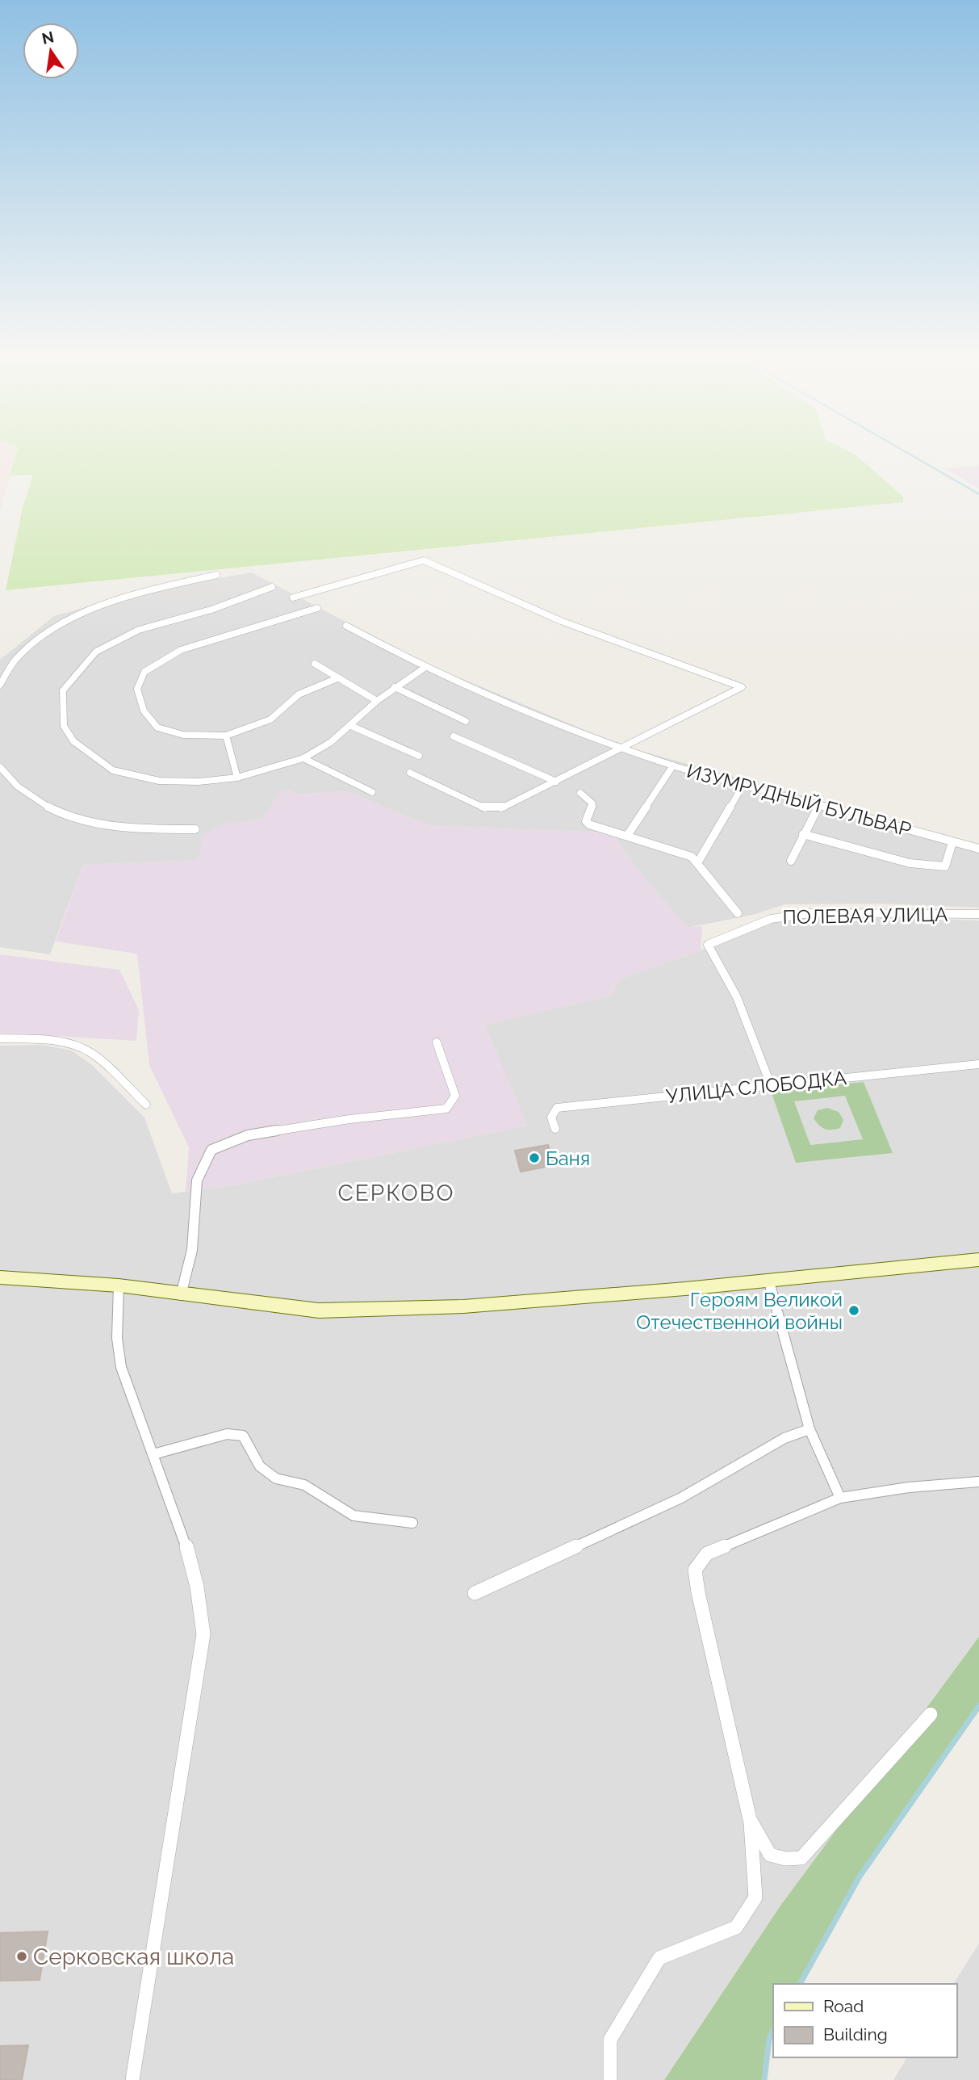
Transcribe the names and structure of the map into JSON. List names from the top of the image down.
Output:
{
  "streets": {
    "street": ["ИЗУМРУДНЫЙ БУЛЬВАР", "ПОЛЕВАЯ УЛИЦА", "УЛИЦА СЛОБОДКА"]
  },
  "crossings": [
    ["ПОЛЕВАЯ УЛИЦА", "УЛИЦА СЛОБОДКА"]
  ],
  "districts": ["СЕРКОВО"],
  "places": ["Баня", "Героям Великой Отечественной войны", "Серковская школа"],
  "legend": ["Road", "Building"],
  "north": "top"
}
